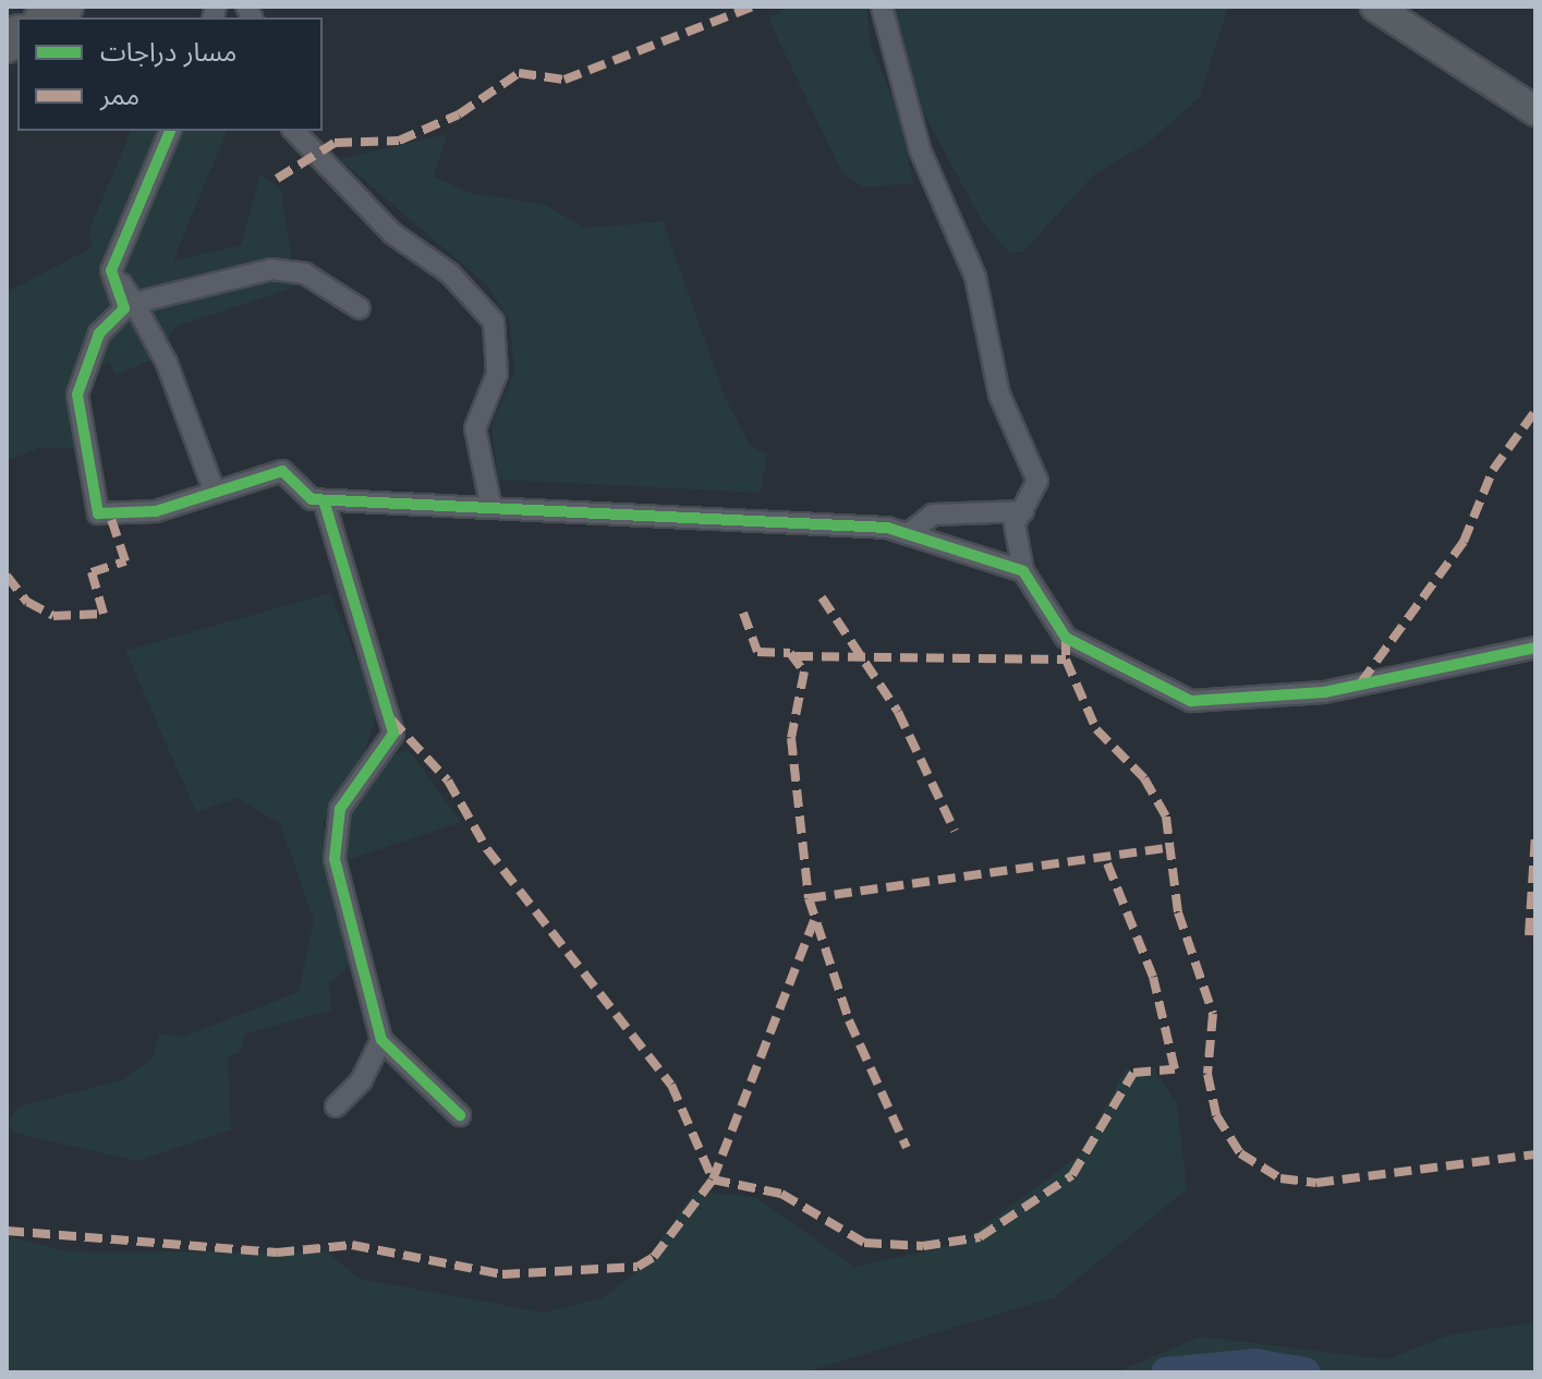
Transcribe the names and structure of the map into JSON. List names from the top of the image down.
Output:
{
  "legend": ["مسار دراجات", "ممر"]
}
